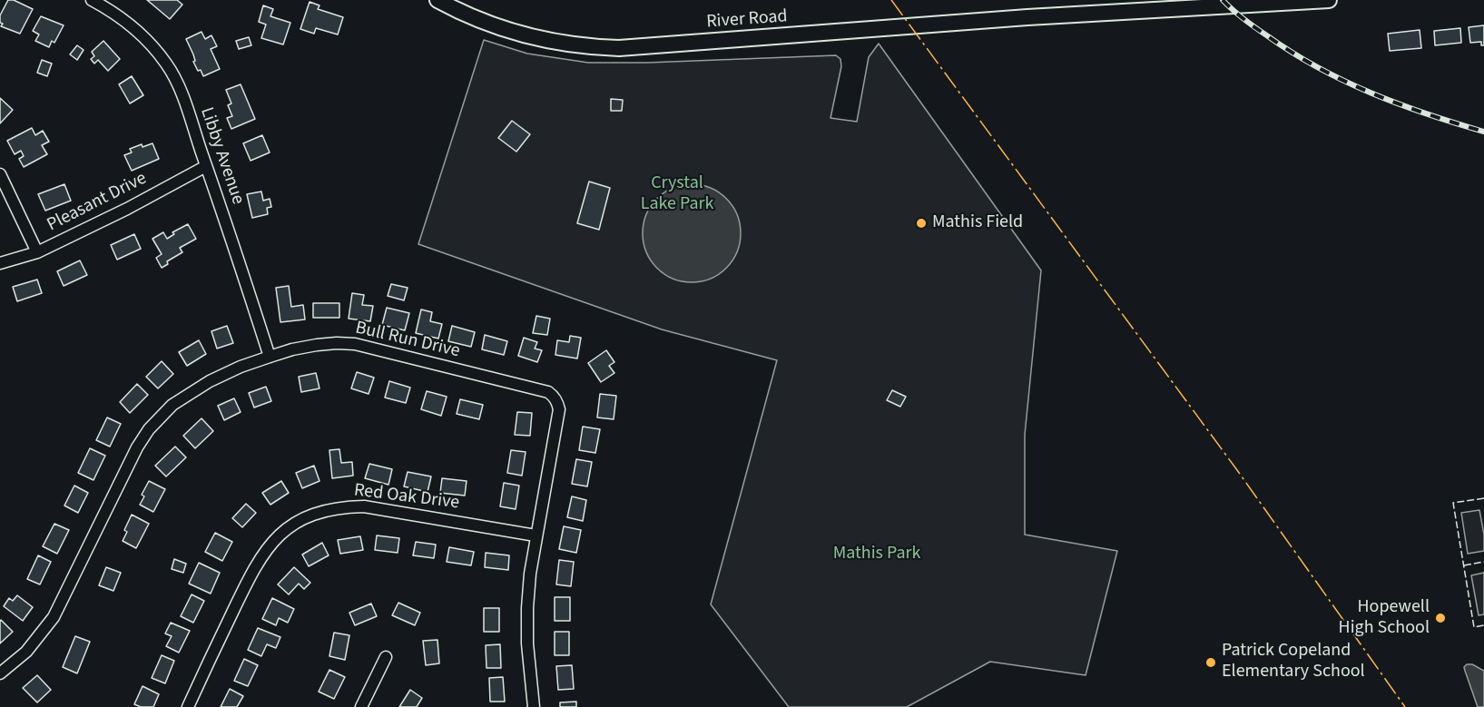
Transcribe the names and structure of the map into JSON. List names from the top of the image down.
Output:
{
  "streets": {
    "street": [
      "River Road",
      "Libby Avenue",
      "Pleasant Drive",
      "Bull Run Drive",
      "Red Oak Drive"
    ]
  },
  "crossings": [
    ["Libby Avenue", "Pleasant Drive"],
    ["Libby Avenue", "Bull Run Drive"],
    ["Bull Run Drive", "Red Oak Drive"]
  ],
  "parks": ["Crystal Lake Park", "Mathis Park"],
  "places": ["Mathis Field", "Hopewell High School", "Patrick Copeland Elementary School"]
}
